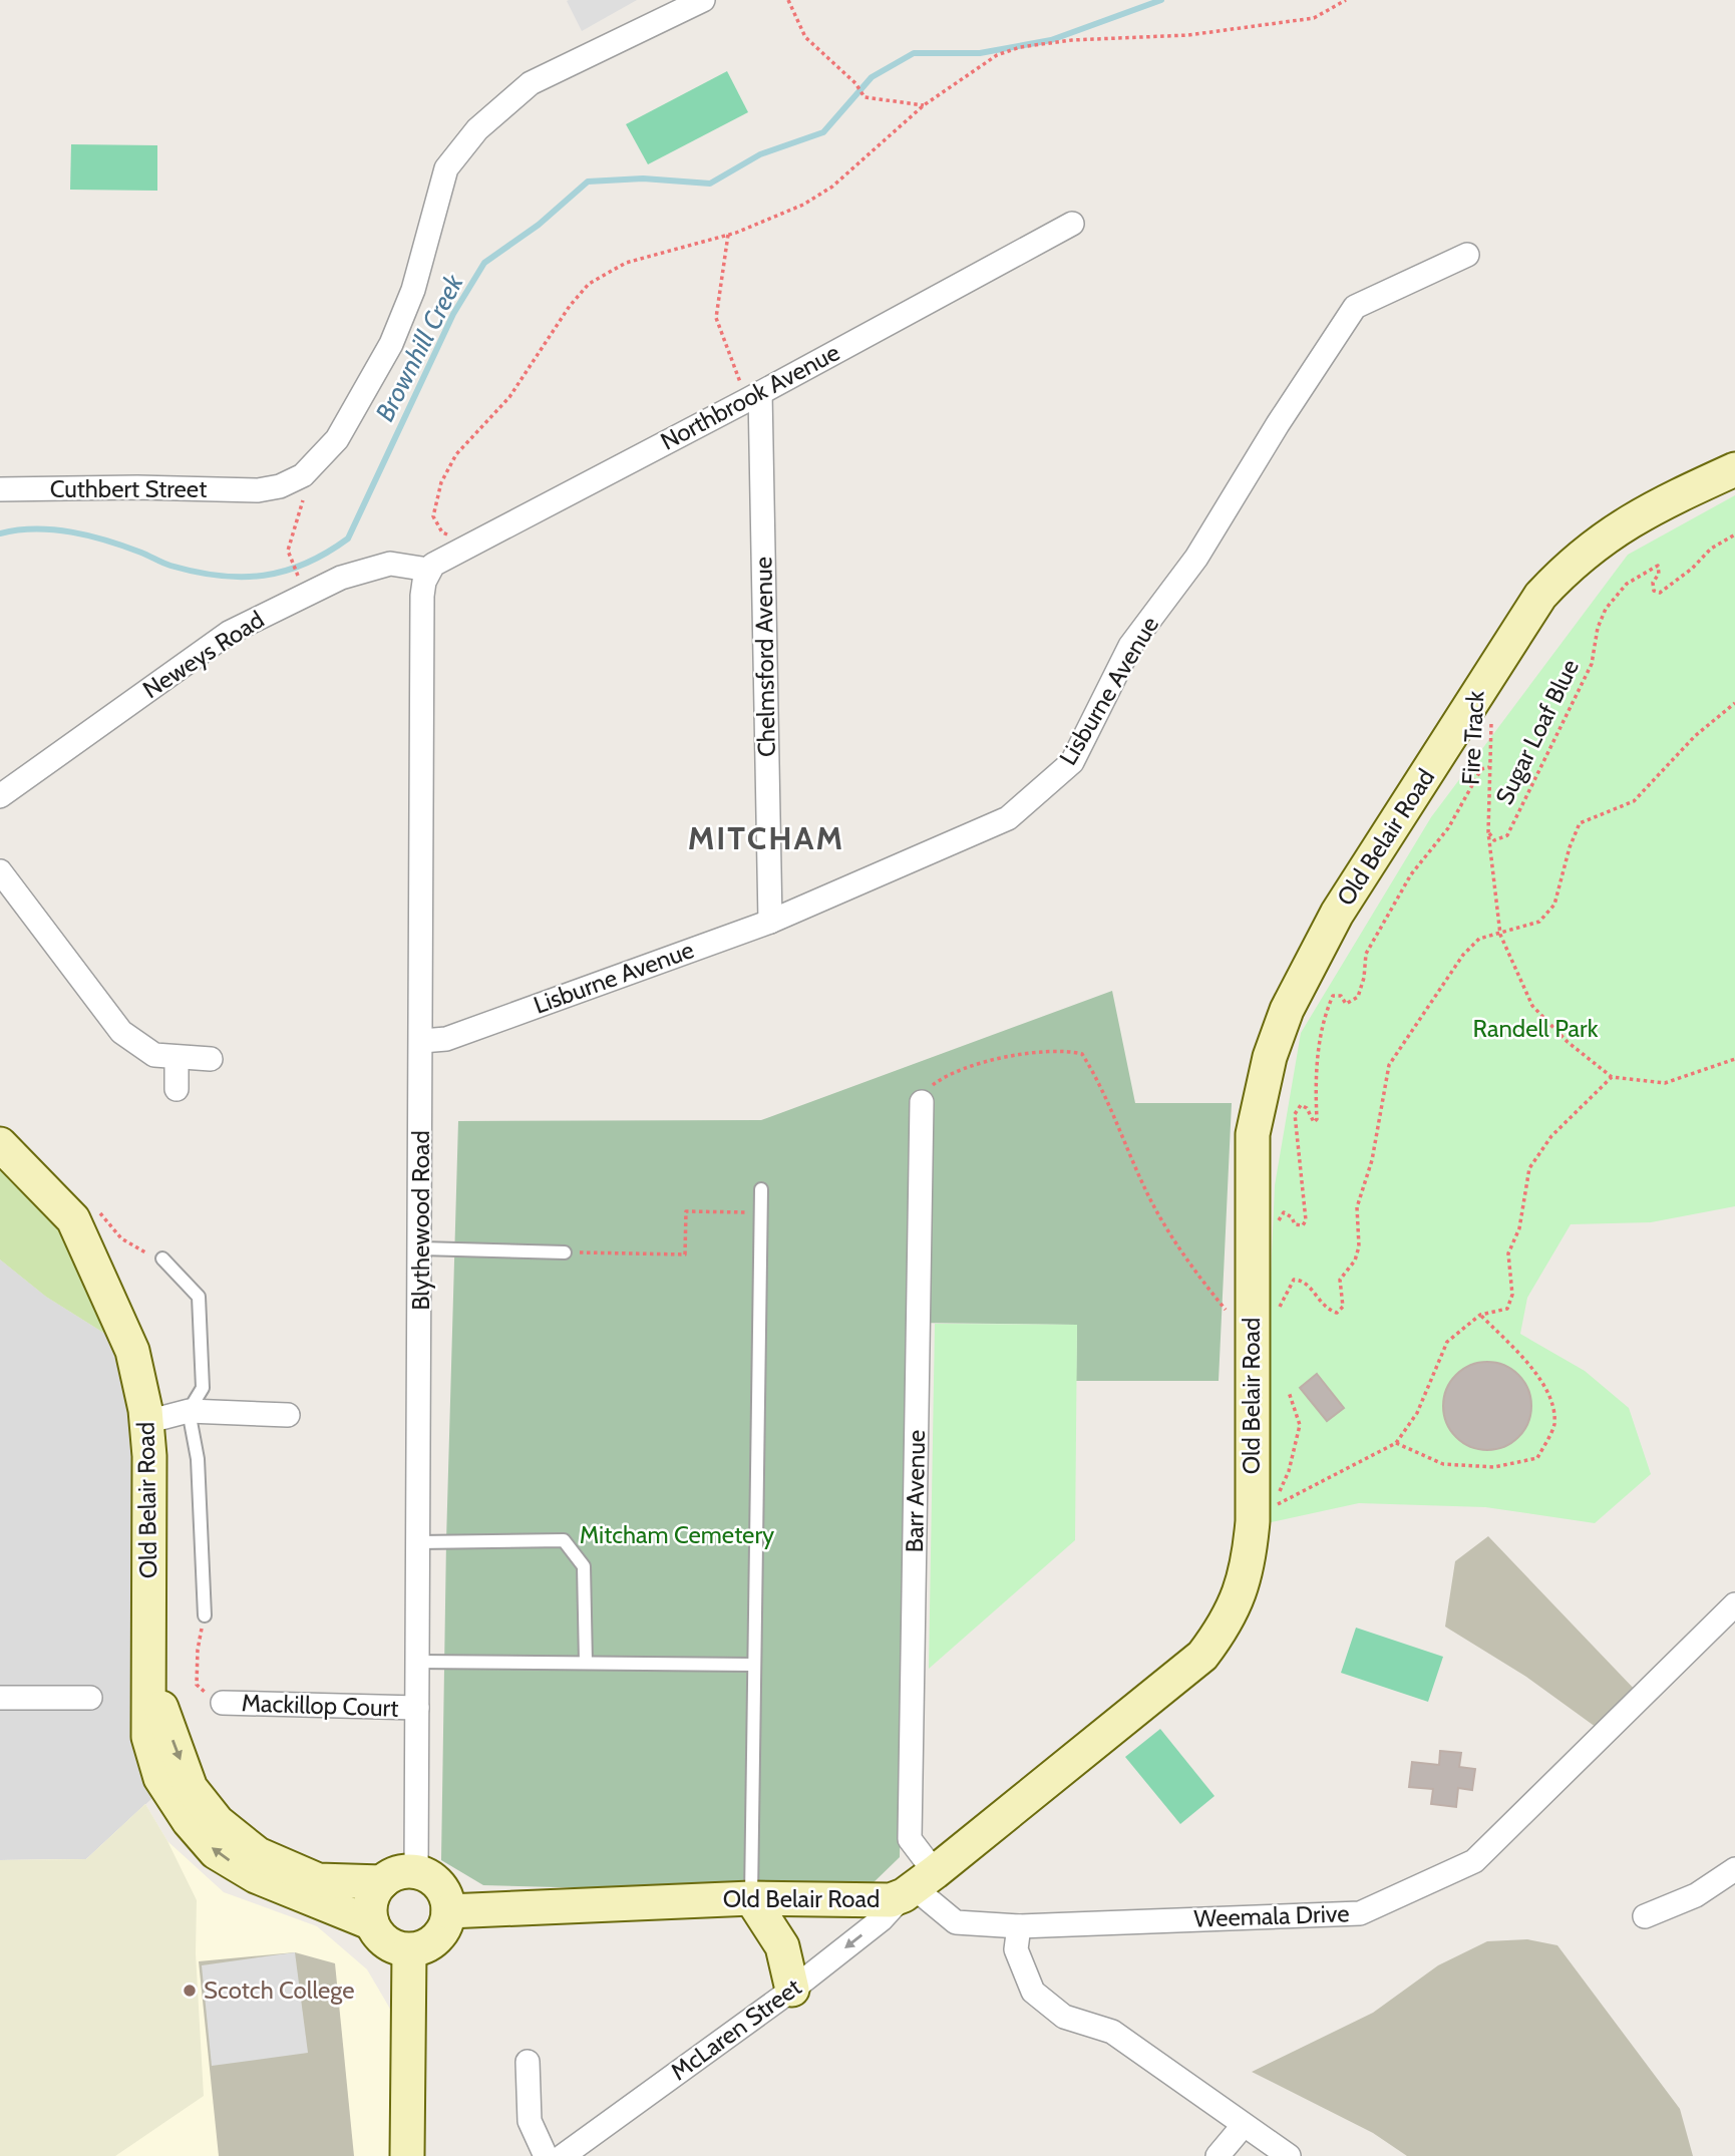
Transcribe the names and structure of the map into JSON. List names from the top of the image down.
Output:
{
  "streets": {
    "main road": ["Old Belair Road"],
    "street": [
      "Northbrook Avenue",
      "Cuthbert Street",
      "Neweys Road",
      "Chelmsford Avenue",
      "Lisburne Avenue",
      "Blythewood Road",
      "Barr Avenue",
      "Mackillop Court",
      "Weemala Drive",
      "McLaren Street"
    ],
    "path": ["Sugar Loaf Blue", "Fire Track"]
  },
  "crossings": [
    ["Northbrook Avenue", "Neweys Road"],
    ["Northbrook Avenue", "Chelmsford Avenue"],
    ["Northbrook Avenue", "Blythewood Road"],
    ["Neweys Road", "Blythewood Road"],
    ["Chelmsford Avenue", "Lisburne Avenue"],
    ["Lisburne Avenue", "Blythewood Road"],
    ["Sugar Loaf Blue", "Fire Track"],
    ["Old Belair Road", "Blythewood Road"],
    ["Old Belair Road", "Barr Avenue"],
    ["Old Belair Road", "Weemala Drive"],
    ["Old Belair Road", "McLaren Street"],
    ["Blythewood Road", "Mackillop Court"],
    ["Barr Avenue", "Weemala Drive"],
    ["Barr Avenue", "McLaren Street"],
    ["Weemala Drive", "McLaren Street"]
  ],
  "one_way": ["McLaren Street"],
  "districts": ["MITCHAM"],
  "water": ["Brownhill Creek"],
  "parks": ["Randell Park", "Mitcham Cemetery"],
  "places": ["Scotch College"]
}
